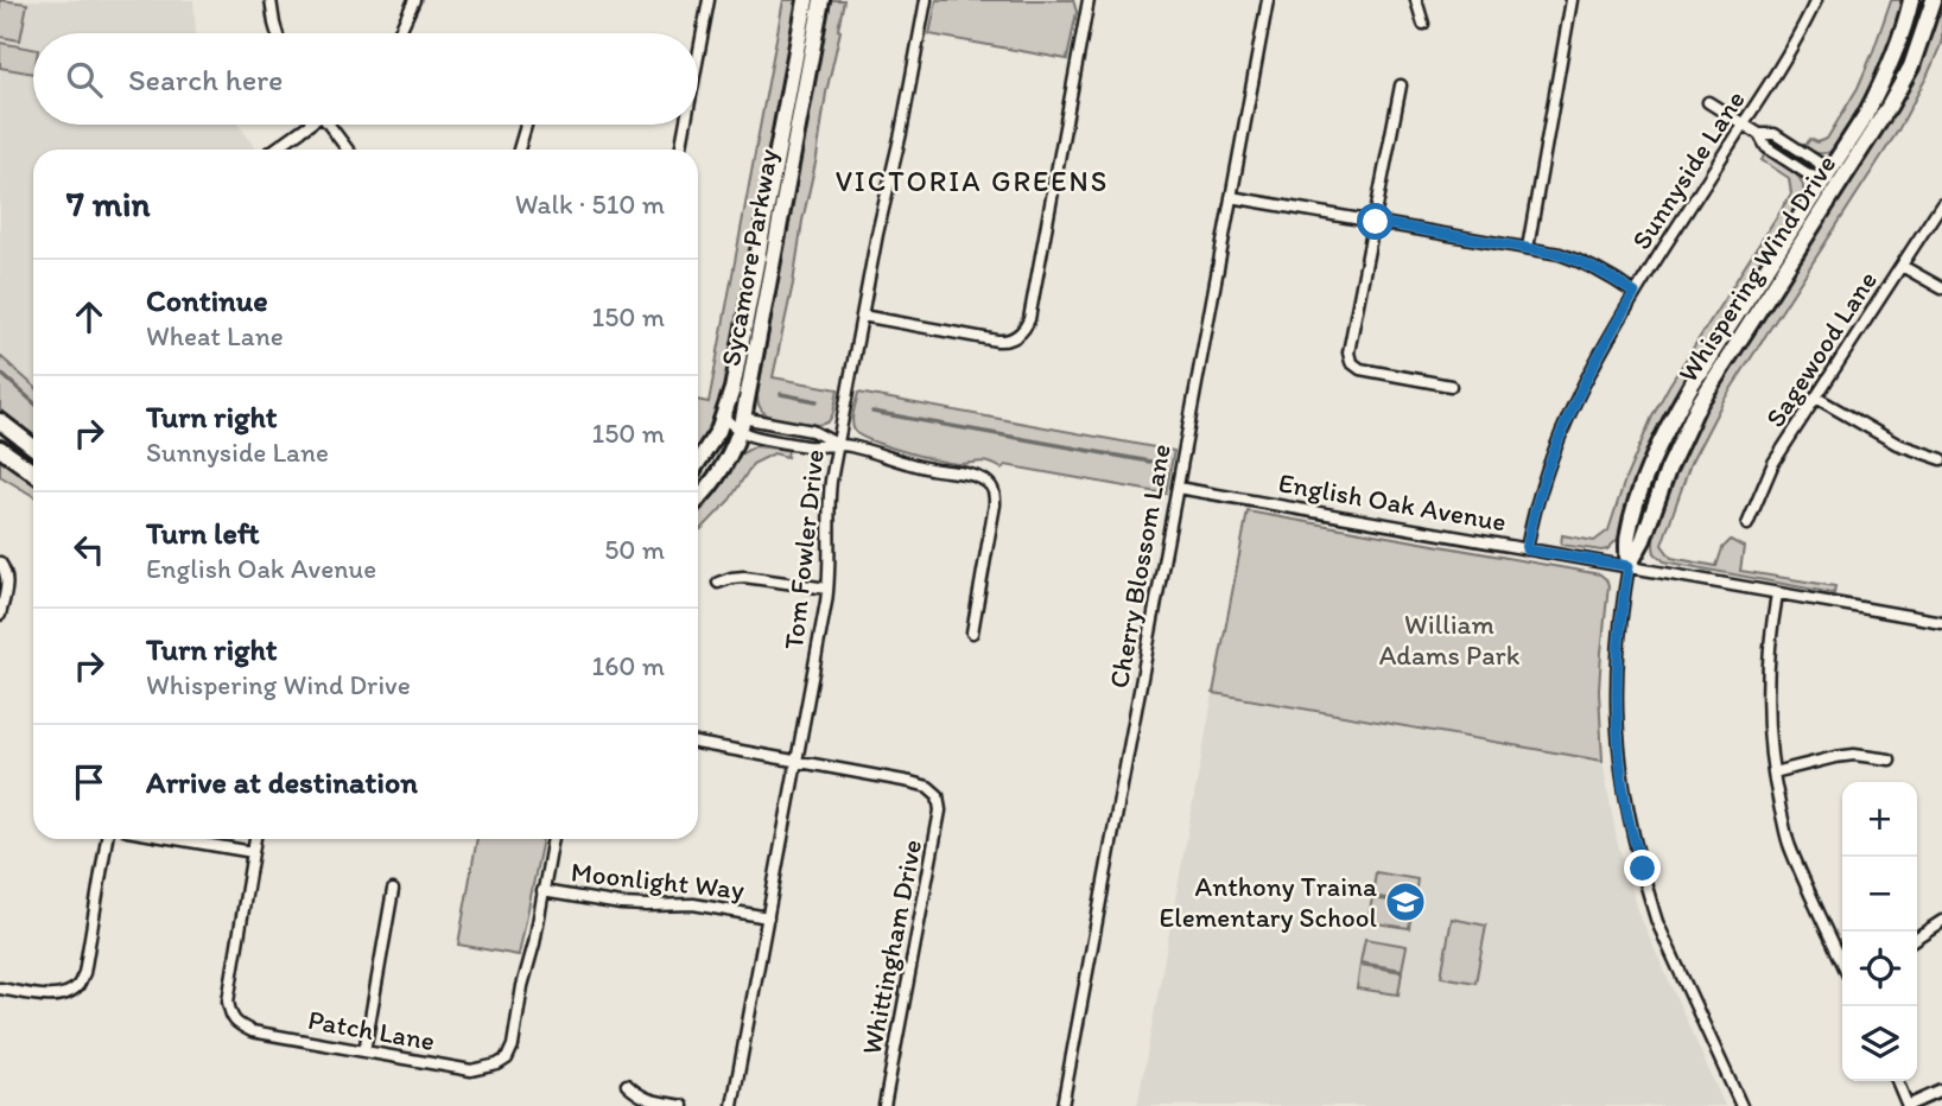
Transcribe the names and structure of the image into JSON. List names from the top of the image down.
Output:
{
  "streets": {
    "main road": ["Sycamore Parkway", "Whispering Wind Drive"],
    "street": [
      "Sunnyside Lane",
      "Sagewood Lane",
      "English Oak Avenue",
      "Tom Fowler Drive",
      "Cherry Blossom Lane",
      "Moonlight Way",
      "Whittingham Drive",
      "Patch Lane"
    ]
  },
  "crossings": [
    ["Sunnyside Lane", "English Oak Avenue"],
    ["Whispering Wind Drive", "English Oak Avenue"],
    ["English Oak Avenue", "Cherry Blossom Lane"],
    ["Tom Fowler Drive", "Moonlight Way"],
    ["Tom Fowler Drive", "Whittingham Drive"],
    ["Moonlight Way", "Patch Lane"]
  ],
  "districts": ["VICTORIA GREENS"],
  "parks": ["William Adams Park"],
  "places": {
    "school or university": ["Anthony Traina Elementary School"]
  },
  "page": {
    "search": "Search here",
    "heading": ["7 min", "Walk · 510 m"],
    "list": [
      ["Continue", "Wheat Lane", "150 m"],
      ["Turn right", "Sunnyside Lane", "150 m"],
      ["Turn left", "English Oak Avenue", "50 m"],
      ["Turn right", "Whispering Wind Drive", "160 m"],
      "Arrive at destination"
    ],
    "map_buttons": ["+", "−"]
  }
}
